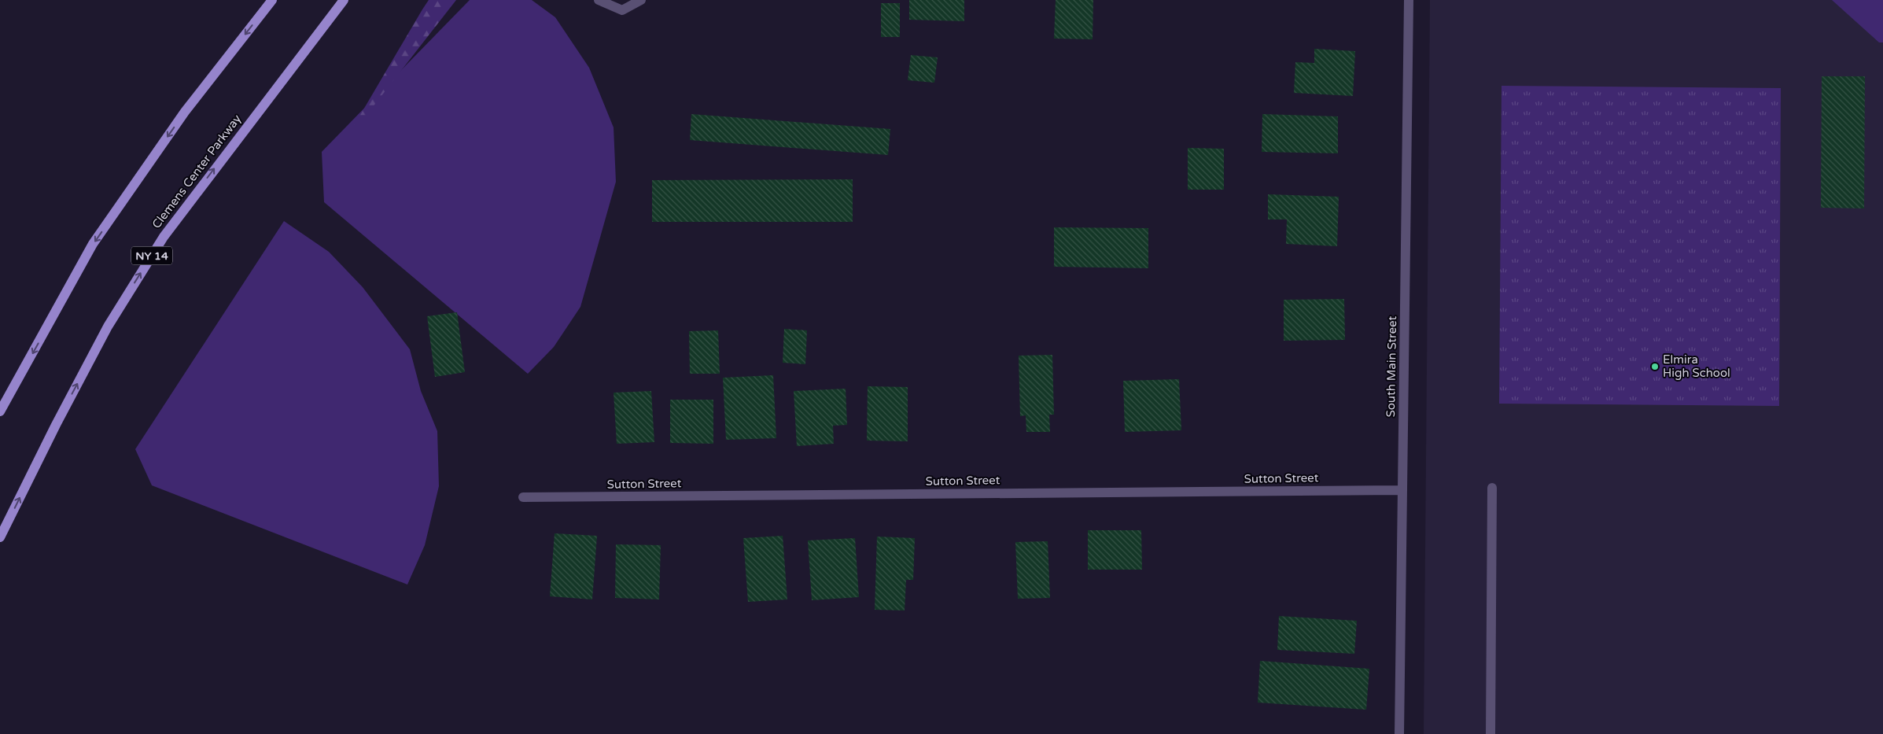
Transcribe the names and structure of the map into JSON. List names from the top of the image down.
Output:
{
  "streets": {
    "main road": ["Clemens Center Parkway", "NY 14"],
    "street": ["South Main Street", "Sutton Street"]
  },
  "crossings": [
    ["South Main Street", "Sutton Street"]
  ],
  "places": ["Elmira High School"]
}
